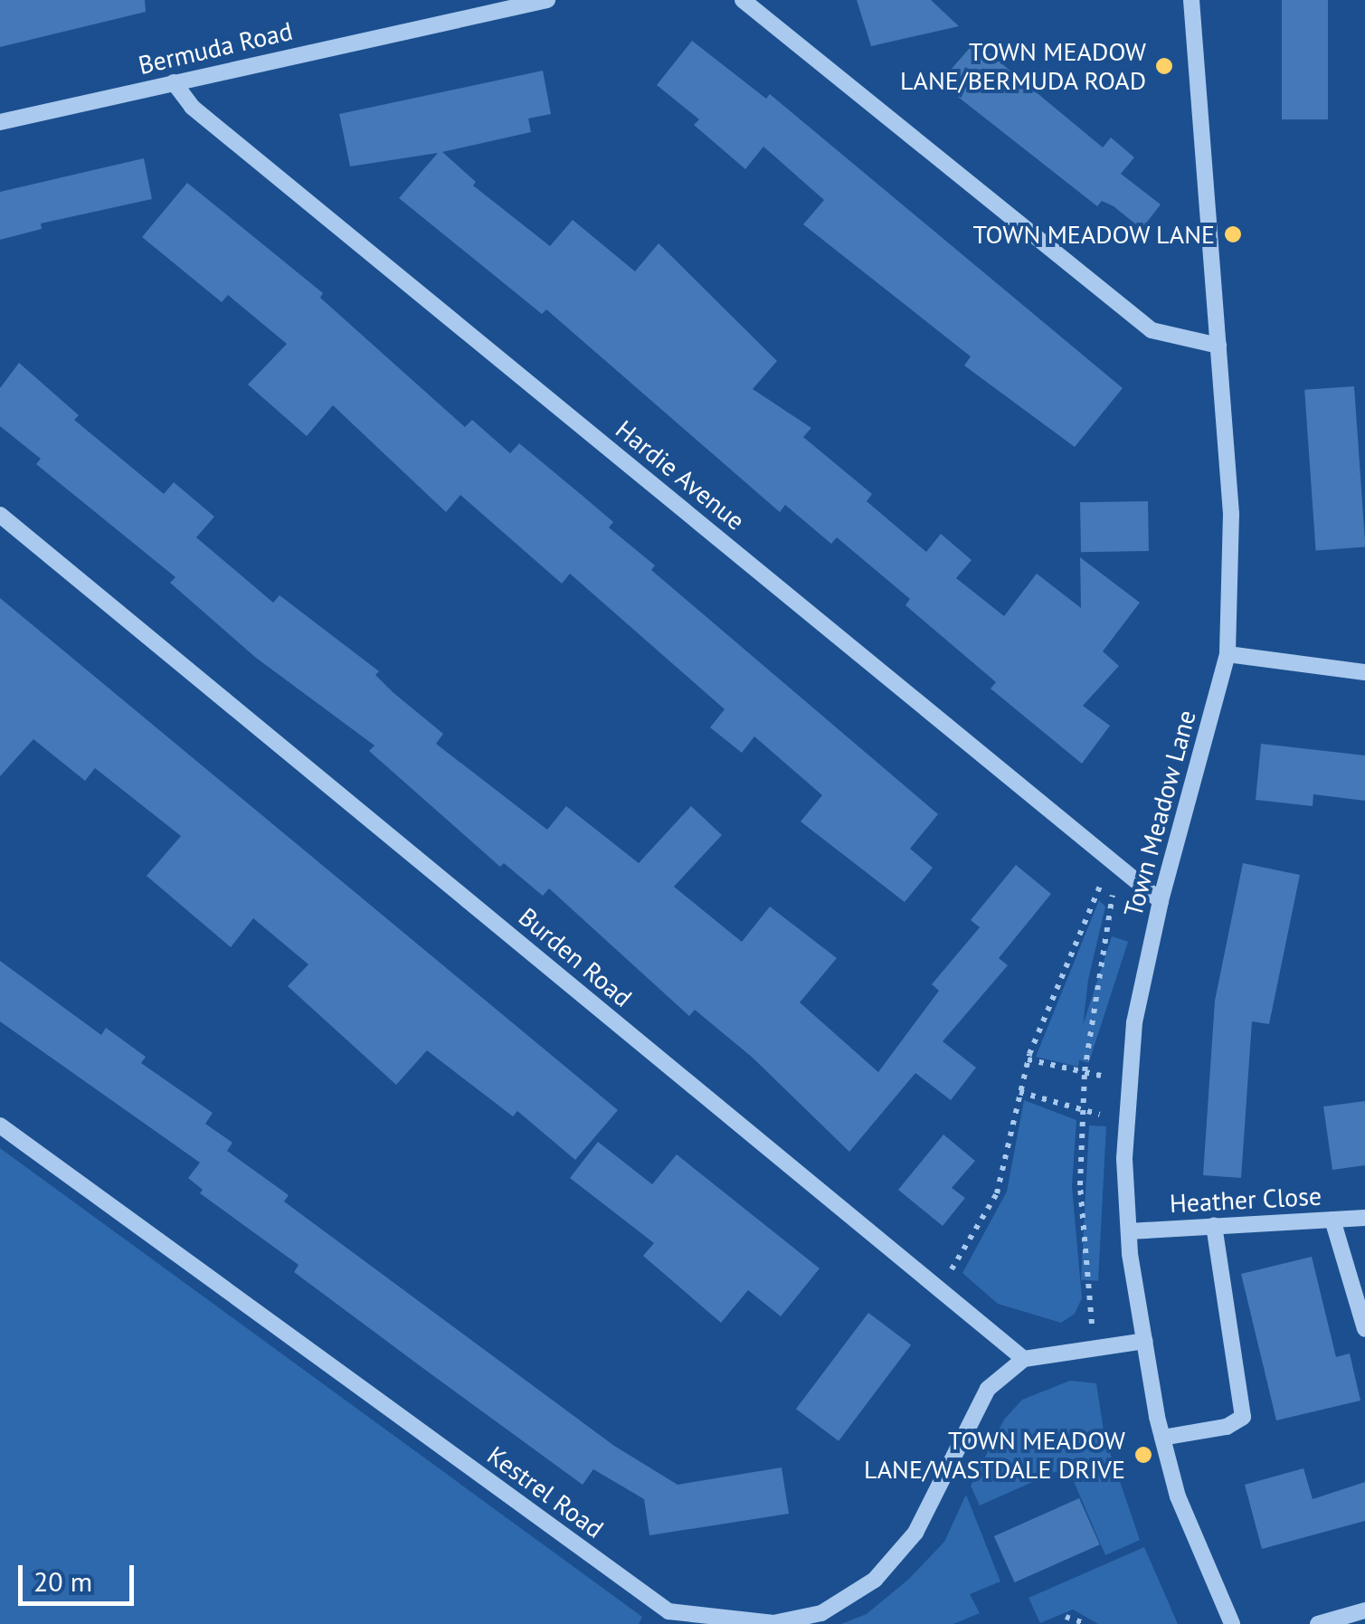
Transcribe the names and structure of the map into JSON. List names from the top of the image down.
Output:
{
  "streets": {
    "street": [
      "Bermuda Road",
      "Hardie Avenue",
      "Town Meadow Lane",
      "Burden Road",
      "Heather Close",
      "Kestrel Road"
    ]
  },
  "crossings": [
    ["Bermuda Road", "Hardie Avenue"],
    ["Hardie Avenue", "Town Meadow Lane"],
    ["Town Meadow Lane", "Heather Close"],
    ["Burden Road", "Kestrel Road"]
  ],
  "places": ["TOWN MEADOW LANE/BERMUDA ROAD", "TOWN MEADOW LANE", "TOWN MEADOW LANE/WASTDALE DRIVE"],
  "scale_bar": "20 m"
}
